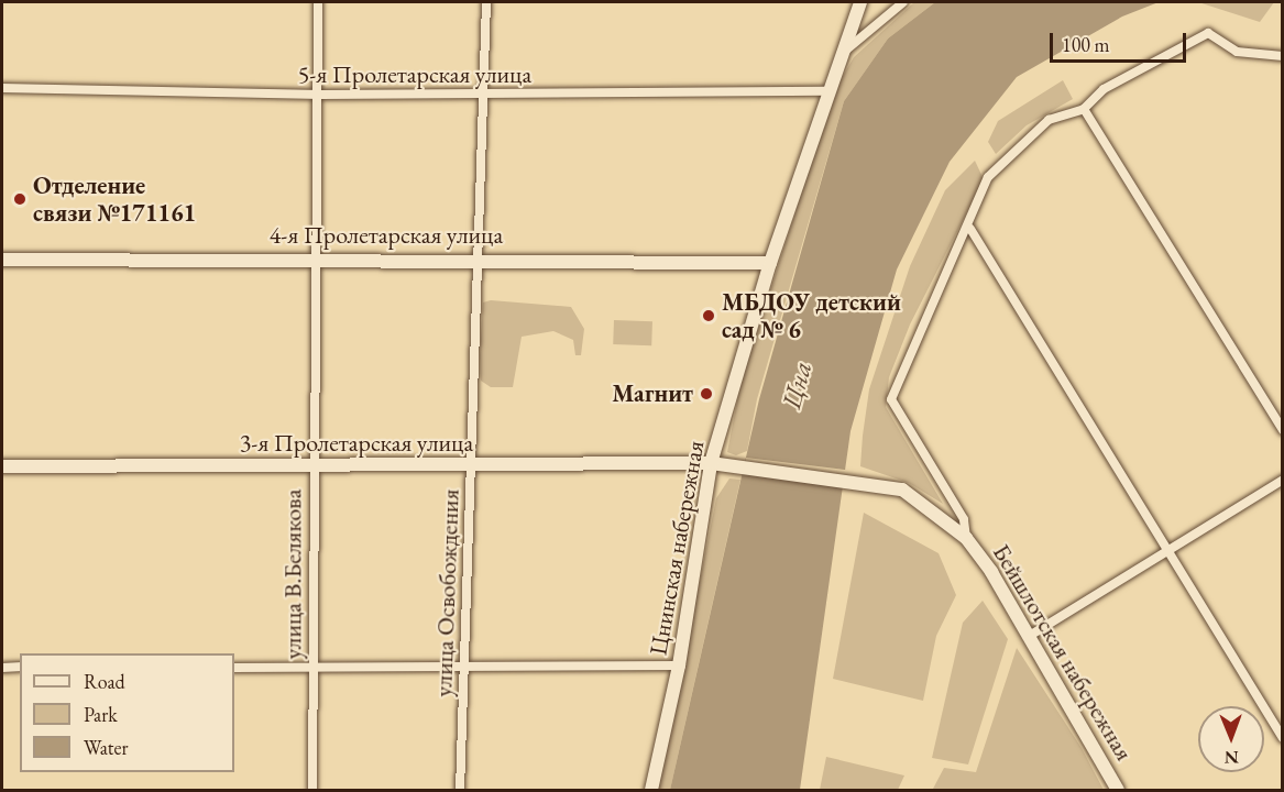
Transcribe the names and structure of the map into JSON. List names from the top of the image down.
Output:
{
  "streets": {
    "street": [
      "5-я Пролетарская улица",
      "4-я Пролетарская улица",
      "3-я Пролетарская улица",
      "Цнинская набережная",
      "улица В.Белякова",
      "улица Освобождения",
      "Бейшлотская набережная"
    ]
  },
  "crossings": [
    ["5-я Пролетарская улица", "Цнинская набережная"],
    ["5-я Пролетарская улица", "улица В.Белякова"],
    ["5-я Пролетарская улица", "улица Освобождения"],
    ["4-я Пролетарская улица", "Цнинская набережная"],
    ["4-я Пролетарская улица", "улица В.Белякова"],
    ["4-я Пролетарская улица", "улица Освобождения"],
    ["3-я Пролетарская улица", "Цнинская набережная"],
    ["3-я Пролетарская улица", "улица В.Белякова"],
    ["3-я Пролетарская улица", "улица Освобождения"],
    ["3-я Пролетарская улица", "Бейшлотская набережная"]
  ],
  "water": ["Цна"],
  "places": ["Отделение связи №171161", "МБДОУ детский сад № 6", "Магнит"],
  "legend": ["Road", "Park", "Water"],
  "scale_bar": "100 m",
  "north": "bottom"
}
